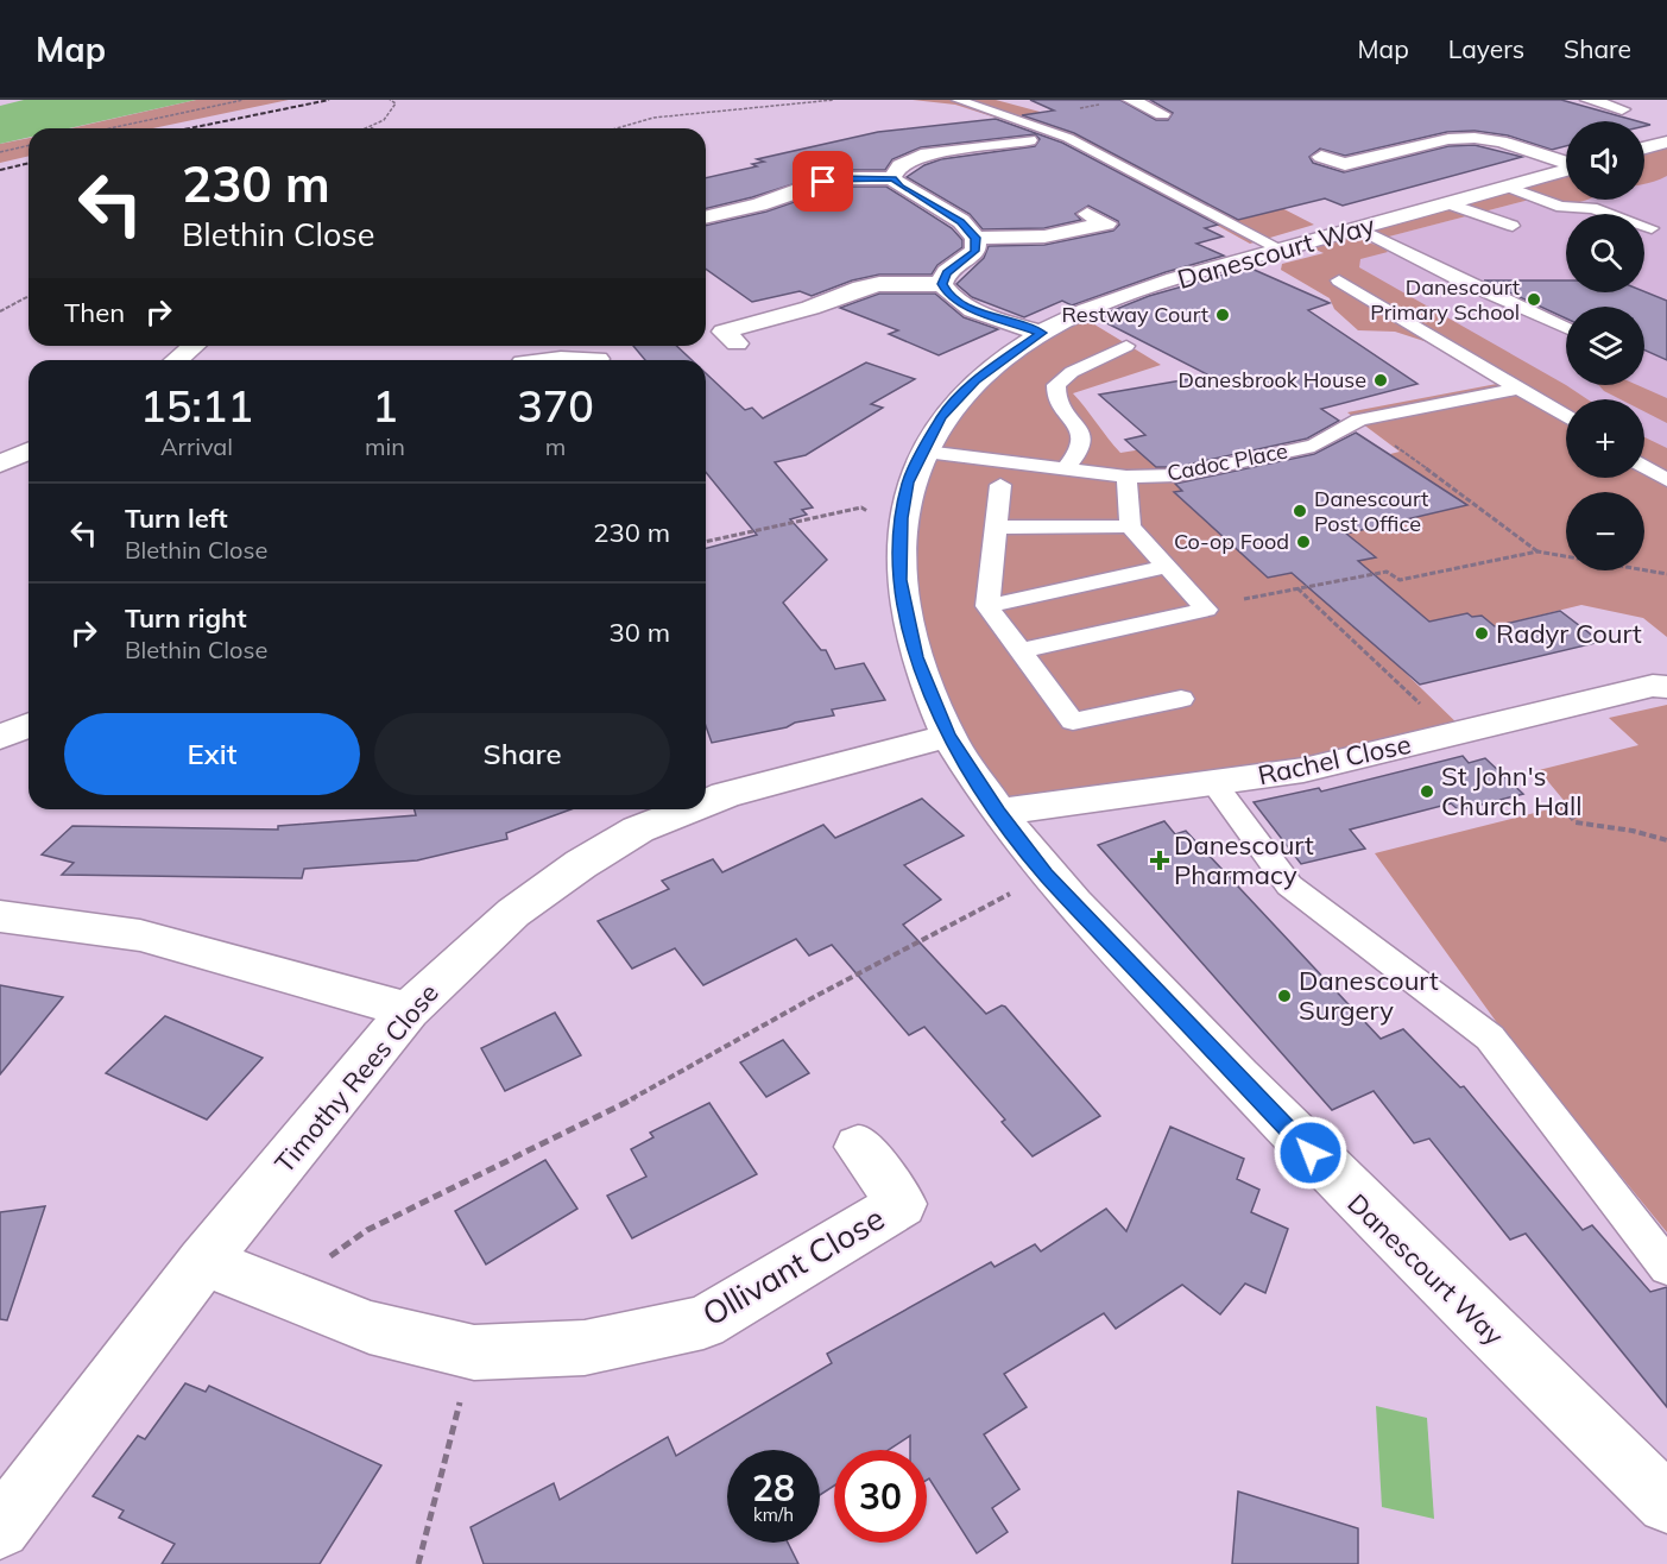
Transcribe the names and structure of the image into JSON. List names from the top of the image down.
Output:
{
  "streets": {
    "street": [
      "Danescourt Way",
      "Rachel Close",
      "Timothy Rees Close",
      "Ollivant Close"
    ],
    "lane": ["Cadoc Place"]
  },
  "crossings": [
    ["Danescourt Way", "Cadoc Place"],
    ["Danescourt Way", "Rachel Close"],
    ["Danescourt Way", "Timothy Rees Close"],
    ["Timothy Rees Close", "Ollivant Close"]
  ],
  "places": {
    "other": [
      "Danescourt Primary School",
      "Restway Court",
      "Danesbrook House",
      "Danescourt Post Office",
      "Co-op Food",
      "Radyr Court",
      "St John's Church Hall",
      "Danescourt Surgery"
    ],
    "health": ["Danescourt Pharmacy"]
  },
  "page": {
    "header": "Map",
    "nav": ["Map", "Layers", "Share"],
    "map_buttons": ["+", "−"],
    "turn": ["230 m", "Blethin Close"],
    "then": "Then",
    "eta": [
      "15:11",
      "Arrival",
      "1",
      "min",
      "370",
      "m"
    ],
    "list": [
      {
        "name": "Turn left",
        "note": "Blethin Close",
        "value": "230 m"
      },
      {
        "name": "Turn right",
        "note": "Blethin Close",
        "value": "30 m"
      }
    ],
    "buttons": ["Exit", "Share"],
    "speed": "28 km/h",
    "limit": "30"
  }
}
